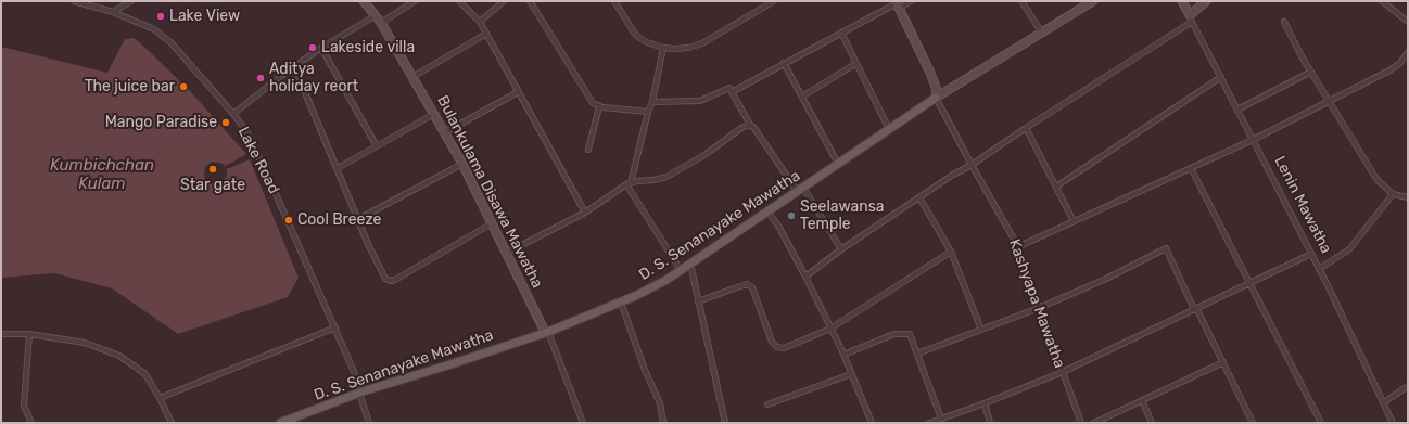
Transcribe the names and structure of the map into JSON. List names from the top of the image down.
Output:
{
  "streets": {
    "main road": ["Bulankulama Disawa Mawatha", "Lenin Mawatha", "D. S. Senanayake Mawatha"],
    "street": ["Lake Road", "Kashyapa Mawatha"]
  },
  "crossings": [
    ["Lake Road", "D. S. Senanayake Mawatha"],
    ["Bulankulama Disawa Mawatha", "D. S. Senanayake Mawatha"],
    ["D. S. Senanayake Mawatha", "Kashyapa Mawatha"]
  ],
  "water": ["Kumbichchan Kulam"],
  "places": [
    "Lake View",
    "Lakeside villa",
    "Aditya holiday reort",
    "The juice bar",
    "Mango Paradise",
    "Star gate",
    "Seelawansa Temple",
    "Cool Breeze"
  ]
}
